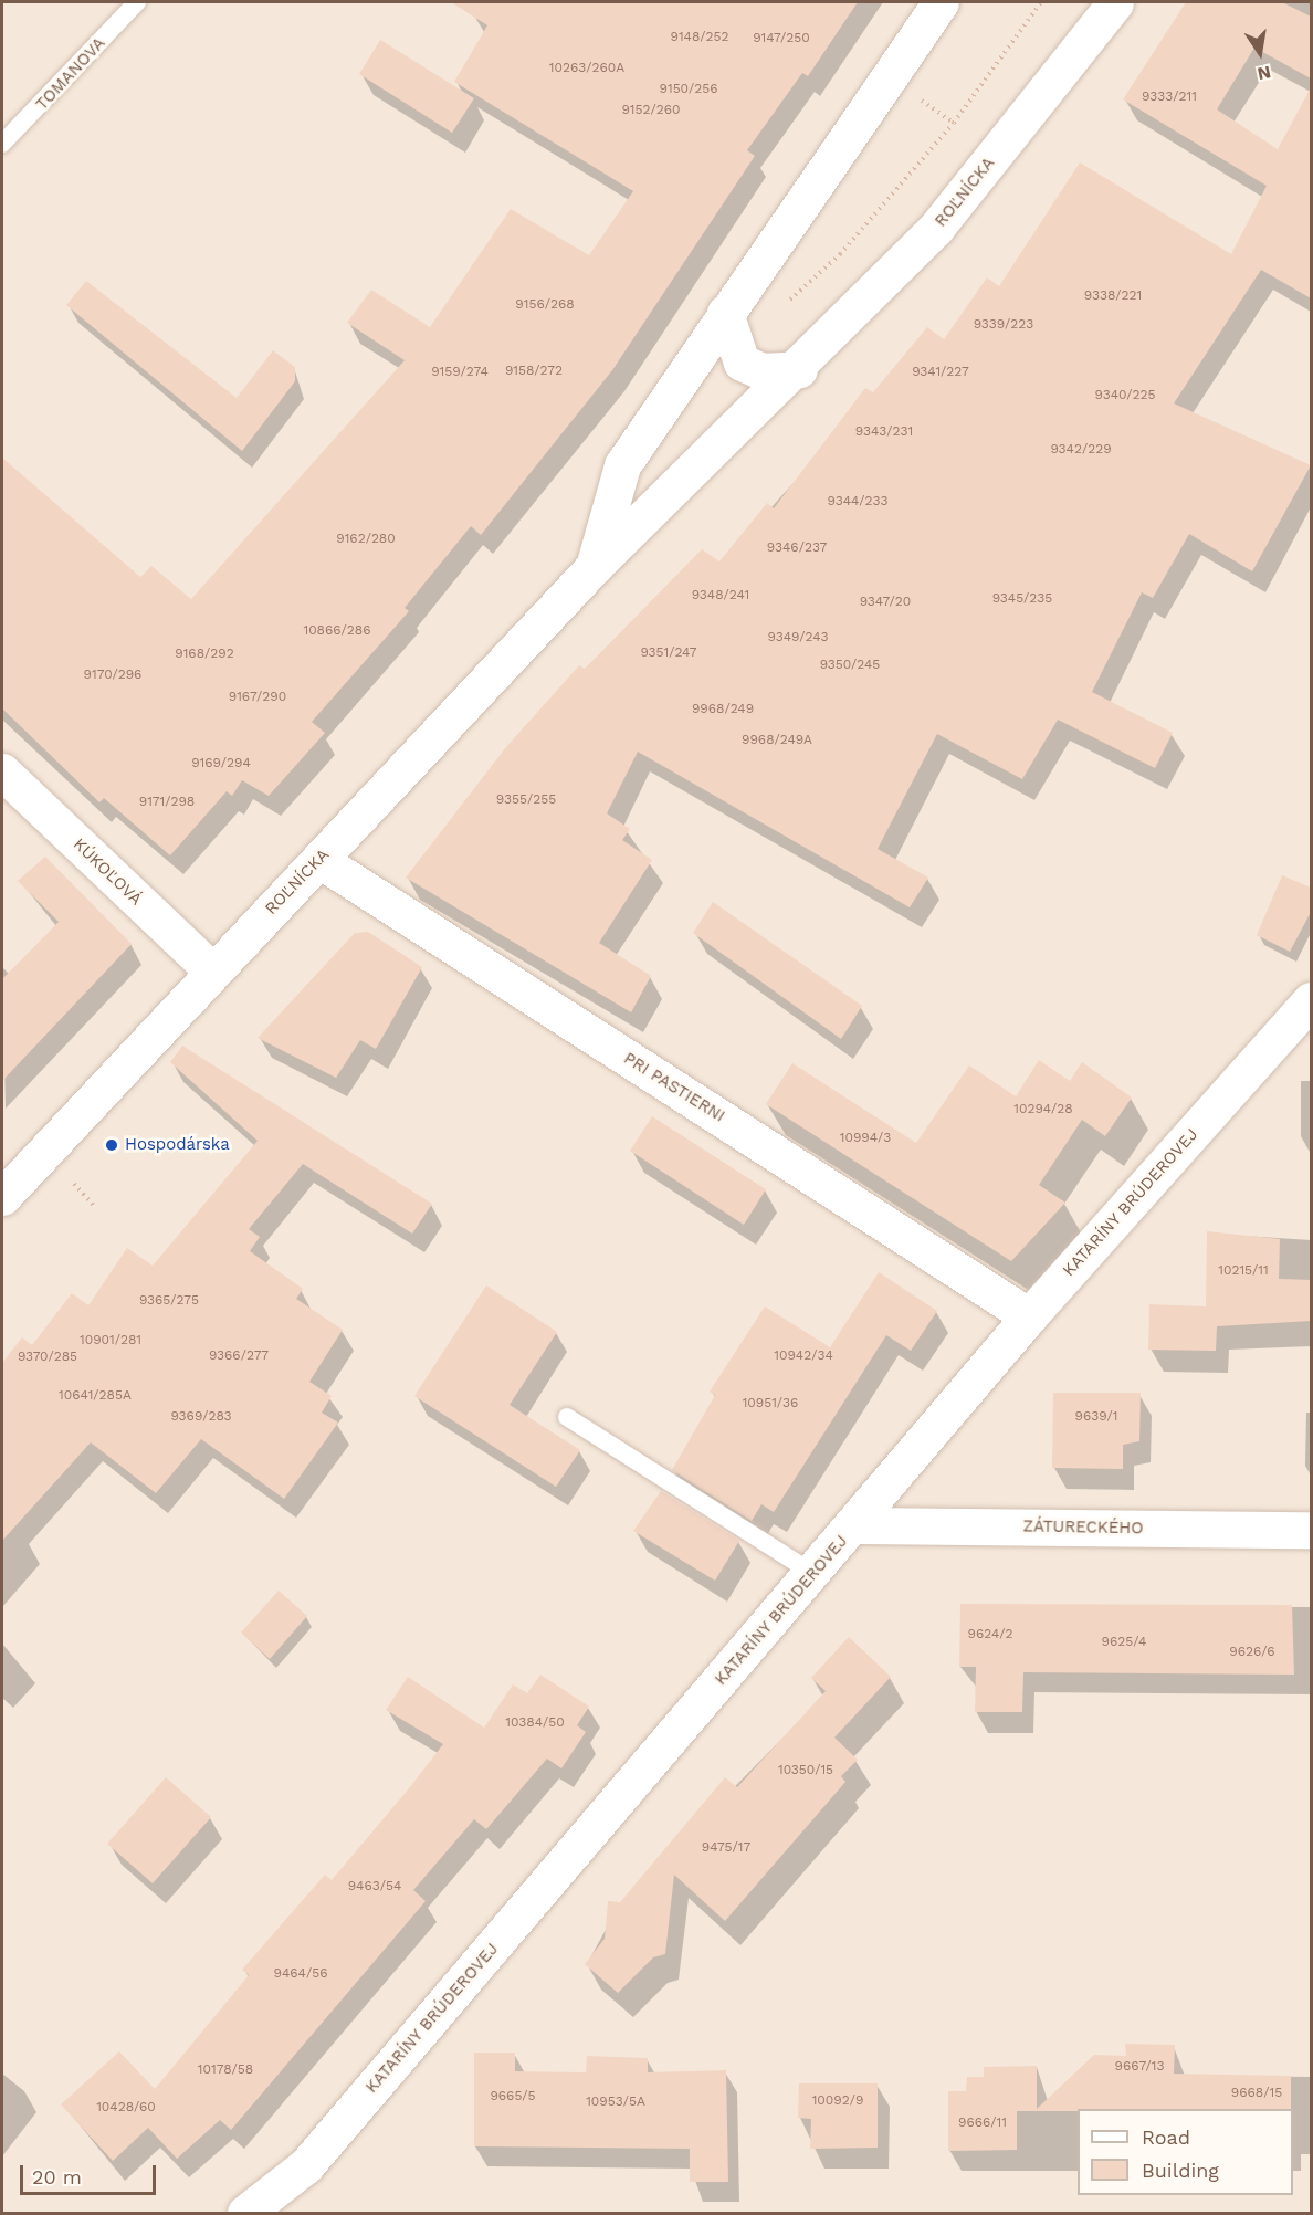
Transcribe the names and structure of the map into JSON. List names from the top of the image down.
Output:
{
  "streets": {
    "street": [
      "ROĽNÍCKA",
      "KÚKOĽOVÁ",
      "PRI PASTIERNI",
      "KATARÍNY BRÚDEROVEJ",
      "ZÁTURECKÉHO"
    ],
    "lane": ["TOMANOVA"]
  },
  "crossings": [
    ["ROĽNÍCKA", "KÚKOĽOVÁ"],
    ["ROĽNÍCKA", "PRI PASTIERNI"],
    ["PRI PASTIERNI", "KATARÍNY BRÚDEROVEJ"],
    ["KATARÍNY BRÚDEROVEJ", "ZÁTURECKÉHO"]
  ],
  "places": ["Hospodárska"],
  "house_numbers": [
    "9148/252",
    "9147/250",
    "10263/260A",
    "9150/256",
    "9333/211",
    "9152/260",
    "9338/221",
    "9156/268",
    "9339/223",
    "9158/272",
    "9159/274",
    "9341/227",
    "9340/225",
    "9343/231",
    "9342/229",
    "9344/233",
    "9162/280",
    "9346/237",
    "9348/241",
    "9345/235",
    "9347/20",
    "10866/286",
    "9349/243",
    "9351/247",
    "9168/292",
    "9350/245",
    "9170/296",
    "9167/290",
    "9968/249",
    "9968/249A",
    "9169/294",
    "9355/255",
    "9171/298",
    "10294/28",
    "10994/3",
    "10215/11",
    "9365/275",
    "10901/281",
    "9366/277",
    "10942/34",
    "9370/285",
    "10641/285A",
    "10951/36",
    "9369/283",
    "9639/1",
    "9624/2",
    "9625/4",
    "9626/6",
    "10384/50",
    "10350/15",
    "9475/17",
    "9463/54",
    "9464/56",
    "9667/13",
    "10178/58",
    "9668/15",
    "9665/5",
    "10092/9",
    "10953/5A",
    "10428/60",
    "9666/11"
  ],
  "legend": ["Road", "Building"],
  "scale_bar": "20 m",
  "north": "bottom"
}
